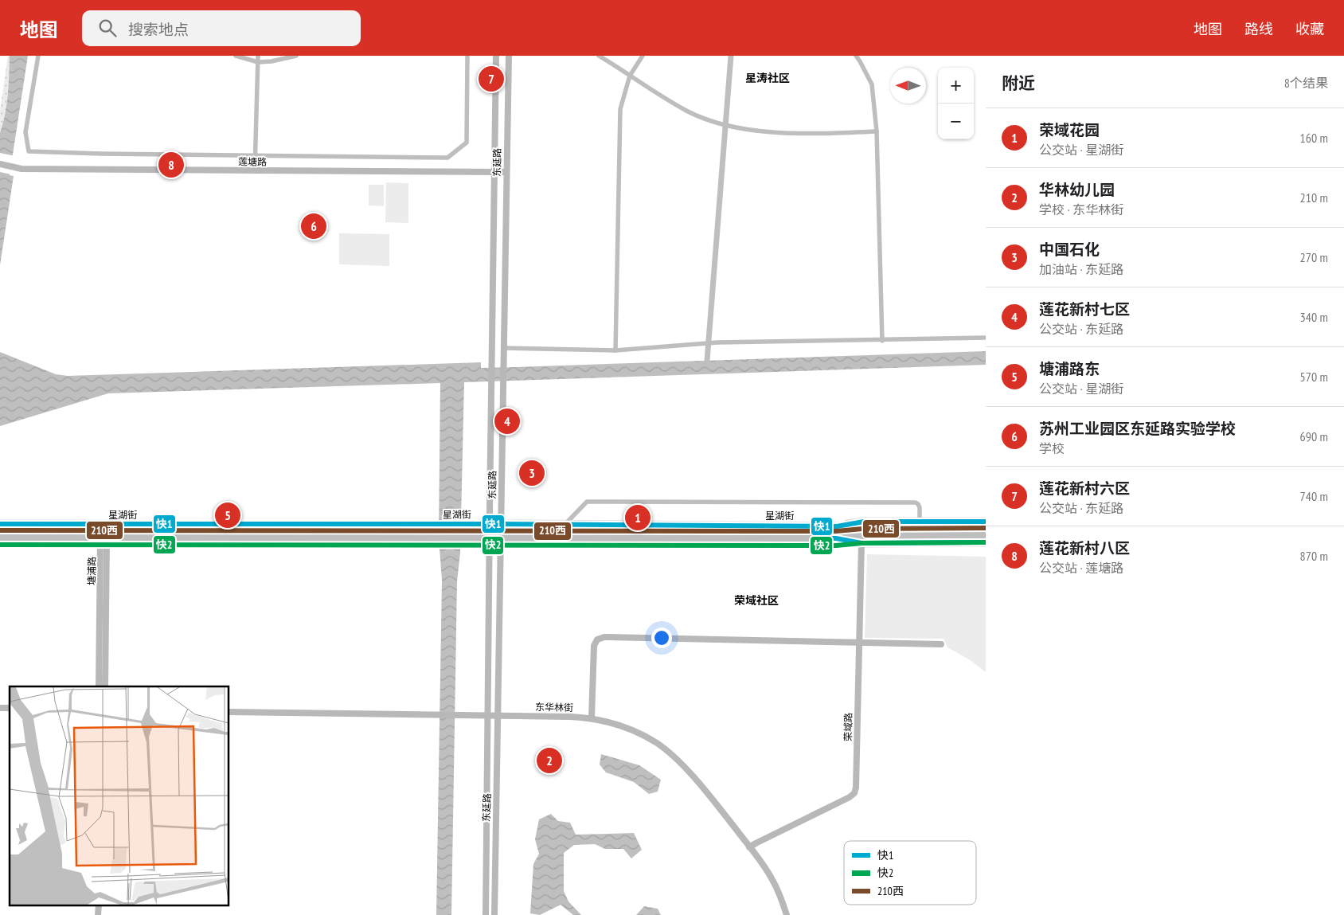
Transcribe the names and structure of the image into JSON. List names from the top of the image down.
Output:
{
  "streets": {
    "main road": ["星湖街"],
    "street": [
      "莲塘路",
      "东延路",
      "塘浦路",
      "东华林街",
      "荣域路"
    ]
  },
  "crossings": [
    ["莲塘路", "东延路"],
    ["东延路", "星湖街"],
    ["东延路", "东华林街"],
    ["星湖街", "塘浦路"],
    ["东华林街", "荣域路"]
  ],
  "districts": ["星涛社区", "荣域社区"],
  "lines": ["transit line 快1", "transit line 210西", "transit line 快2"],
  "legend": ["快1", "快2", "210西"],
  "north": "left",
  "page": {
    "header": "地图",
    "search": "搜索地点",
    "nav": ["地图", "路线", "收藏"],
    "heading": ["附近", "8个结果"],
    "pins": [
      "7",
      "8",
      "6",
      "4",
      "3",
      "5",
      "1",
      "2"
    ],
    "map_buttons": ["+", "−"],
    "list": [
      {
        "mark": "1",
        "name": "荣域花园",
        "note": "公交站 · 星湖街",
        "value": "160 m"
      },
      {
        "mark": "2",
        "name": "华林幼儿园",
        "note": "学校 · 东华林街",
        "value": "210 m"
      },
      {
        "mark": "3",
        "name": "中国石化",
        "note": "加油站 · 东延路",
        "value": "270 m"
      },
      {
        "mark": "4",
        "name": "莲花新村七区",
        "note": "公交站 · 东延路",
        "value": "340 m"
      },
      {
        "mark": "5",
        "name": "塘浦路东",
        "note": "公交站 · 星湖街",
        "value": "570 m"
      },
      {
        "mark": "6",
        "name": "苏州工业园区东延路实验学校",
        "note": "学校",
        "value": "690 m"
      },
      {
        "mark": "7",
        "name": "莲花新村六区",
        "note": "公交站 · 东延路",
        "value": "740 m"
      },
      {
        "mark": "8",
        "name": "莲花新村八区",
        "note": "公交站 · 莲塘路",
        "value": "870 m"
      }
    ]
  }
}
